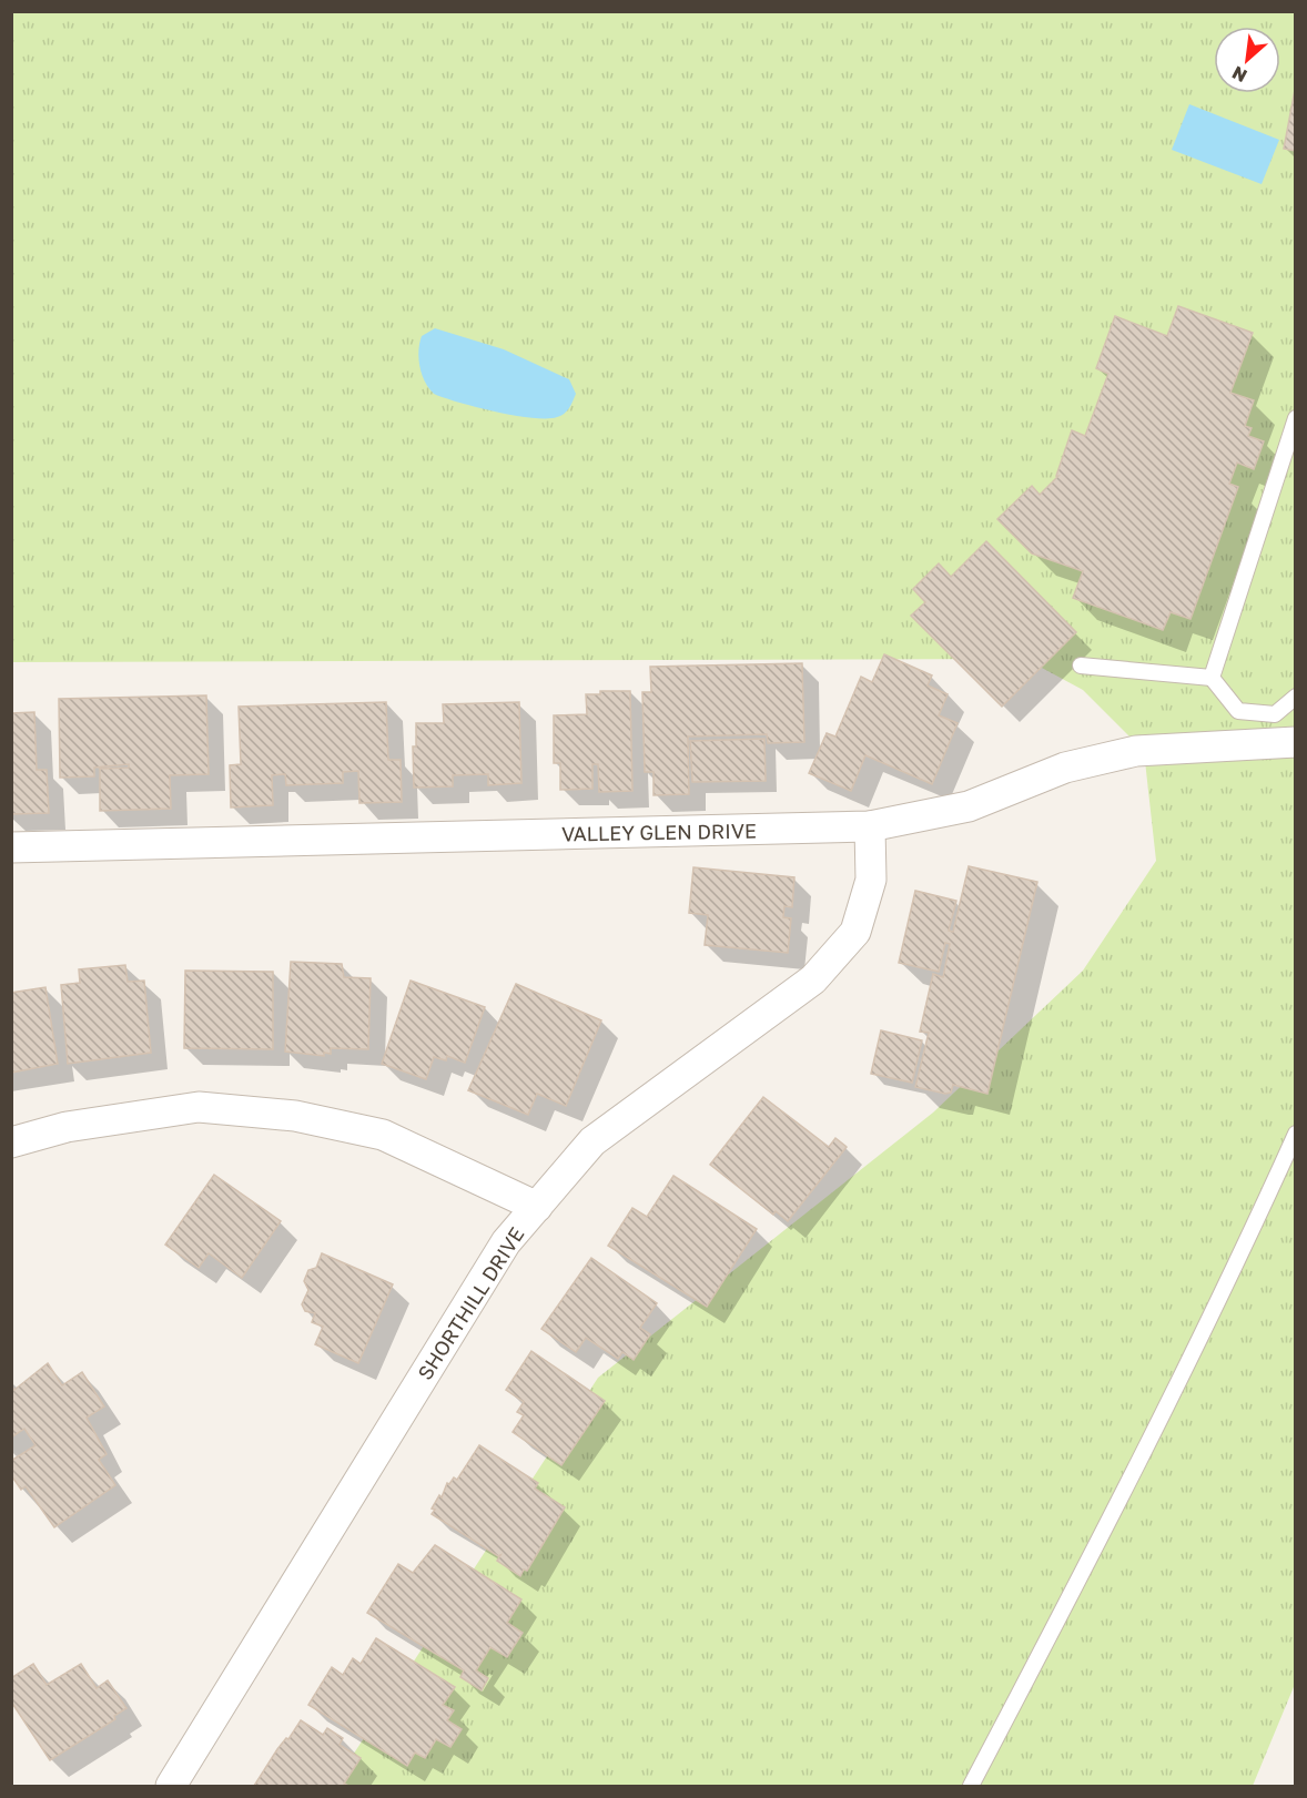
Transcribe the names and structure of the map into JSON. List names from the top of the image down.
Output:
{
  "streets": {
    "street": ["VALLEY GLEN DRIVE", "SHORTHILL DRIVE"]
  },
  "crossings": [
    ["VALLEY GLEN DRIVE", "SHORTHILL DRIVE"]
  ],
  "north": "bottom left"
}
